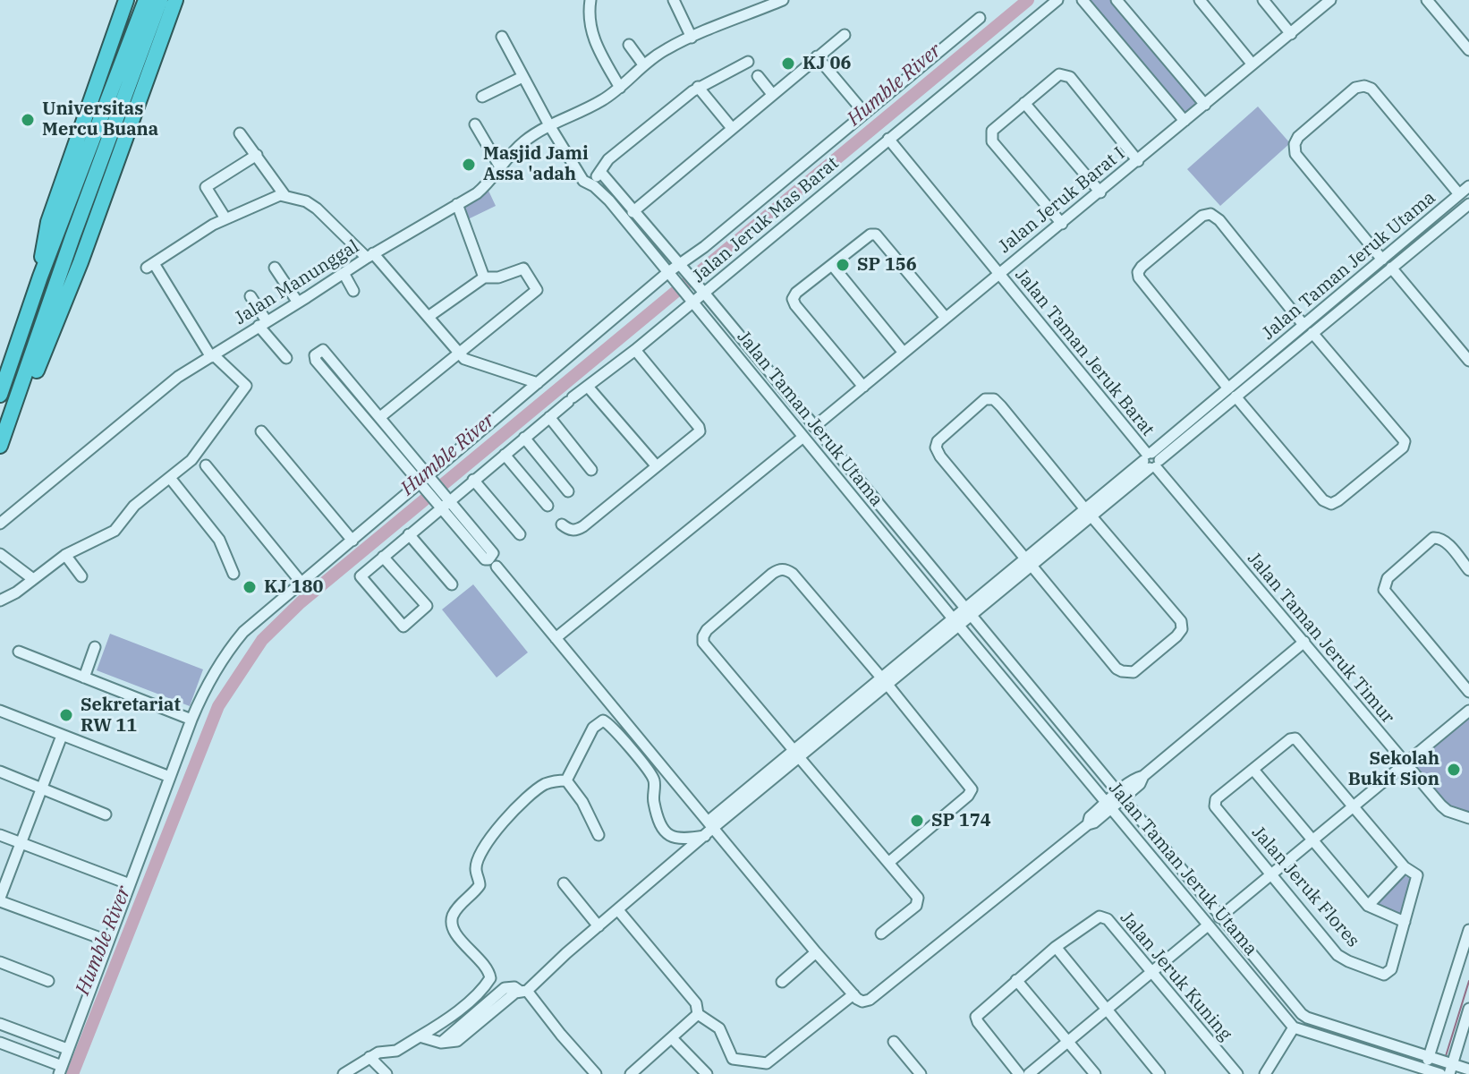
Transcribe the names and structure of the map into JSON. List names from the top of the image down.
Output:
{
  "streets": {
    "street": [
      "Jalan Jeruk Barat I",
      "Jalan Jeruk Mas Barat",
      "Jalan Taman Jeruk Utama",
      "Jalan Manunggal",
      "Jalan Taman Jeruk Barat",
      "Jalan Taman Jeruk Timur",
      "Jalan Jeruk Flores",
      "Jalan Jeruk Kuning"
    ]
  },
  "crossings": [
    ["Jalan Jeruk Barat I", "Jalan Taman Jeruk Utama"],
    ["Jalan Jeruk Barat I", "Jalan Taman Jeruk Barat"],
    ["Jalan Jeruk Mas Barat", "Jalan Taman Jeruk Utama"],
    ["Jalan Jeruk Mas Barat", "Jalan Taman Jeruk Barat"],
    ["Jalan Taman Jeruk Utama", "Jalan Manunggal"],
    ["Jalan Taman Jeruk Utama", "Jalan Taman Jeruk Barat"],
    ["Jalan Taman Jeruk Utama", "Jalan Taman Jeruk Timur"],
    ["Jalan Taman Jeruk Barat", "Jalan Taman Jeruk Timur"]
  ],
  "water": ["Humble River"],
  "places": [
    "KJ 06",
    "Universitas Mercu Buana",
    "Masjid Jami Assa 'adah",
    "SP 156",
    "KJ 180",
    "Sekretariat RW 11",
    "Sekolah Bukit Sion",
    "SP 174"
  ]
}
